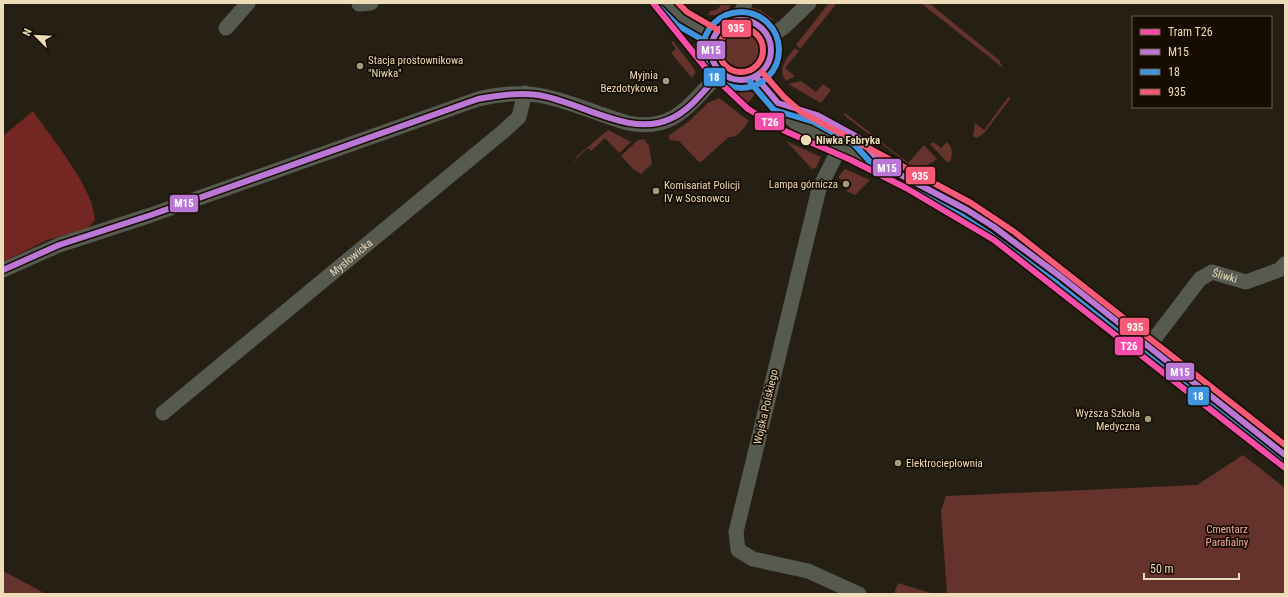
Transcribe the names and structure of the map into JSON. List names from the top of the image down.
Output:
{
  "streets": {
    "street": ["Mysłowicka", "Śliwki", "Wojska Polskiego"]
  },
  "parks": ["Cmentarz Parafialny"],
  "places": [
    "Stacja prostownikowa \"Niwka\"",
    "Myjnia Bezdotykowa",
    "Niwka Fabryka",
    "Lampa górnicza",
    "Komisariat Policji IV w Sosnowcu",
    "Wyższa Szkoła Medyczna",
    "Elektrociepłownia"
  ],
  "lines": [
    "tram line T26",
    "transit line 935",
    "transit line 18",
    "transit line M15"
  ],
  "legend": [
    "Tram T26",
    "M15",
    "18",
    "935"
  ],
  "scale_bar": "50 m",
  "north": "top left"
}
